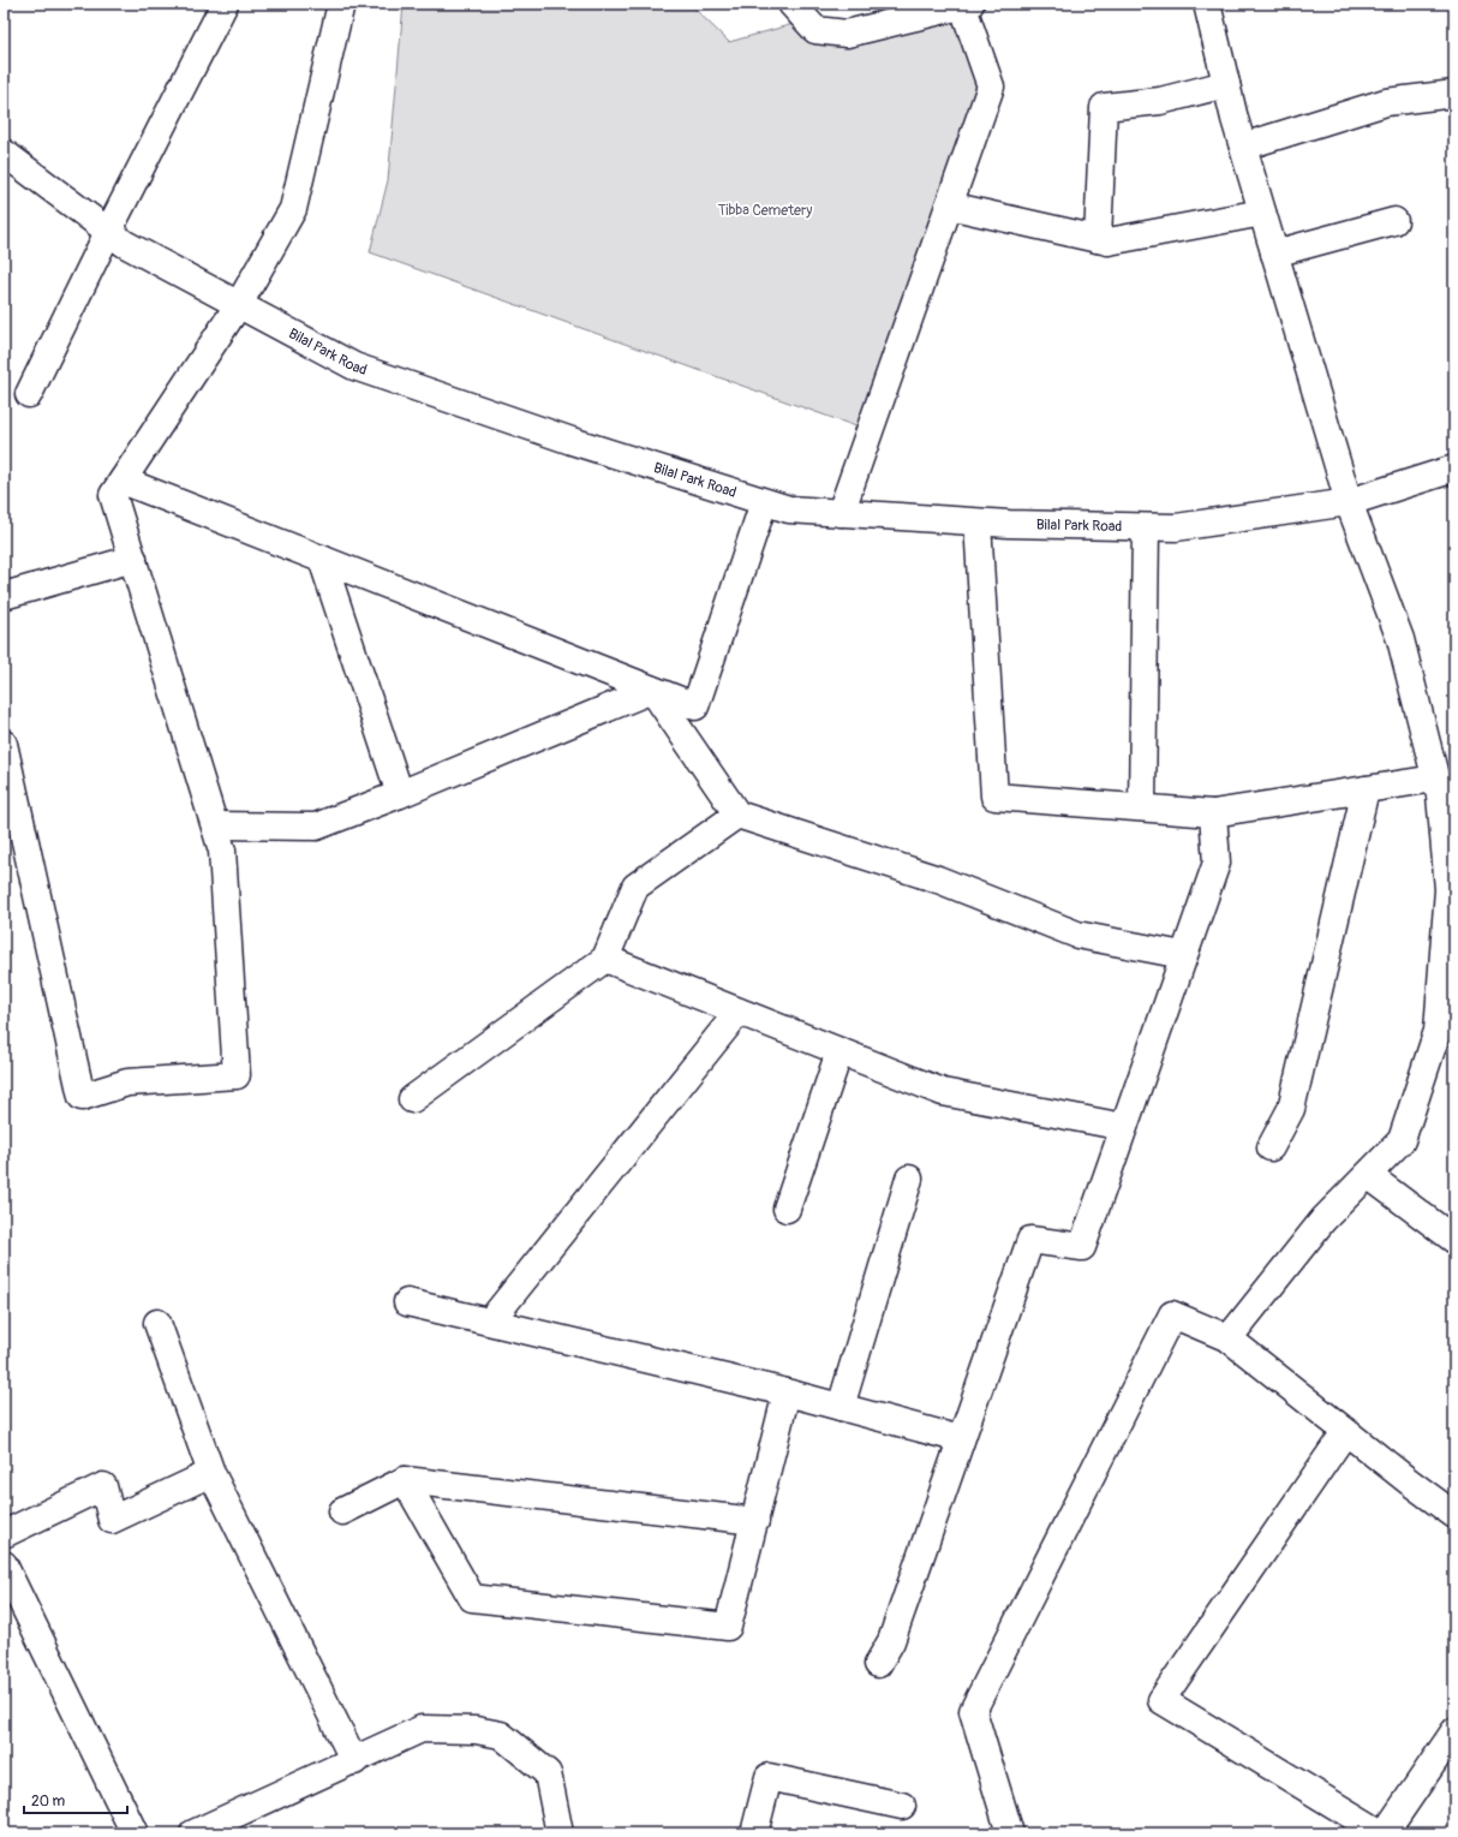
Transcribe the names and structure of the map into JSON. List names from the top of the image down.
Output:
{
  "streets": {
    "street": ["Bilal Park Road"]
  },
  "parks": ["Tibba Cemetery"],
  "scale_bar": "20 m"
}
